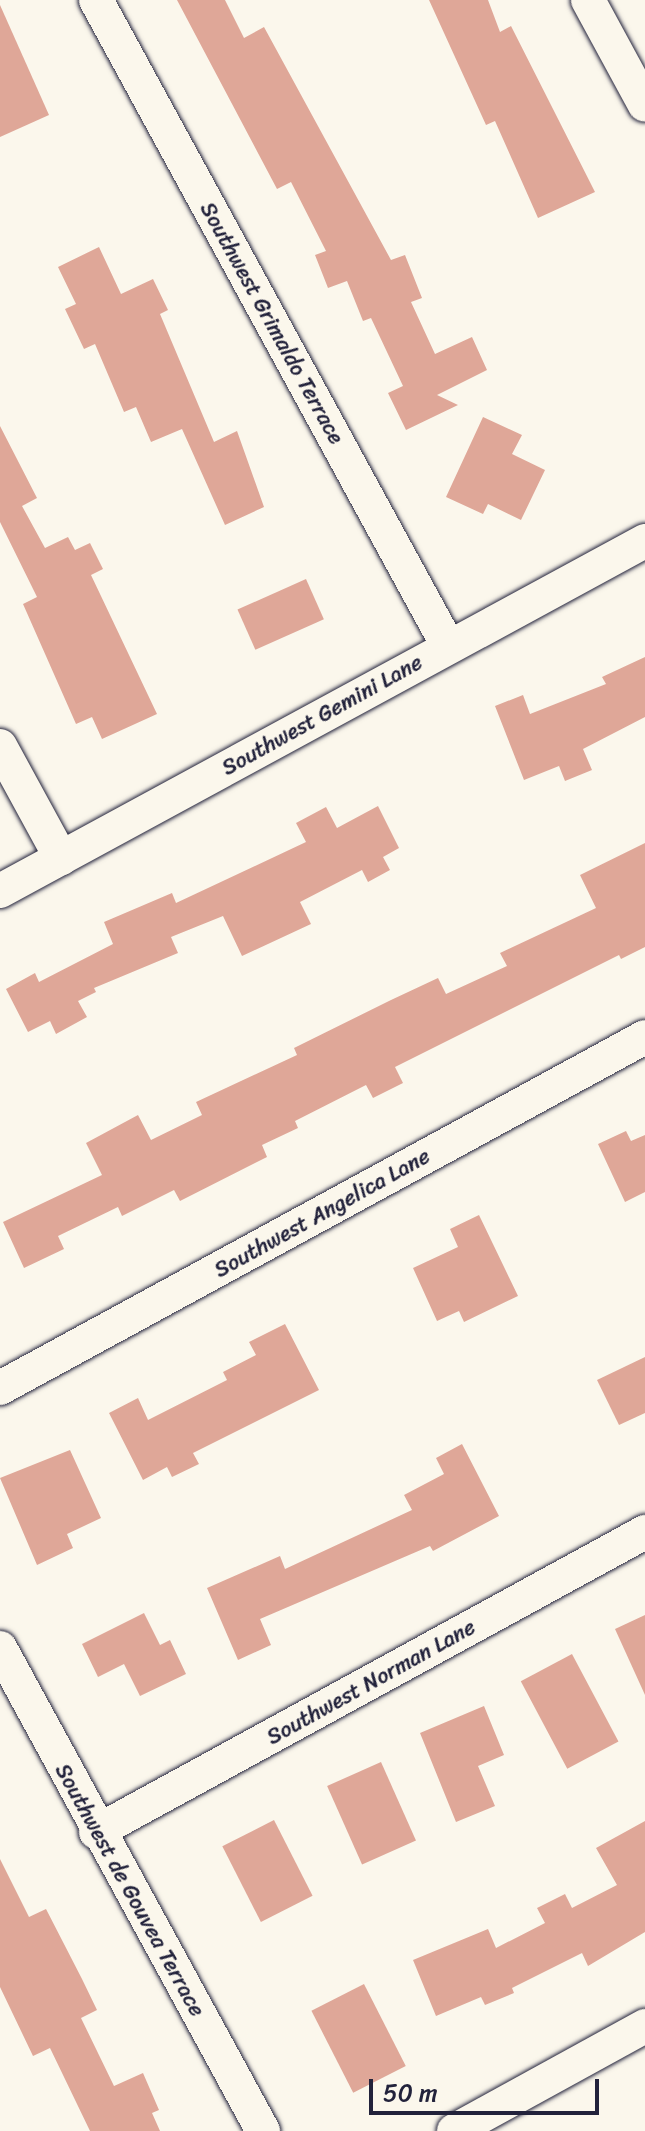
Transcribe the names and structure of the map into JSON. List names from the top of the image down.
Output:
{
  "streets": {
    "street": [
      "Southwest Grimaldo Terrace",
      "Southwest Gemini Lane",
      "Southwest Angelica Lane",
      "Southwest Norman Lane",
      "Southwest de Gouvea Terrace"
    ]
  },
  "crossings": [
    ["Southwest Grimaldo Terrace", "Southwest Gemini Lane"],
    ["Southwest Norman Lane", "Southwest de Gouvea Terrace"]
  ],
  "scale_bar": "50 m"
}
